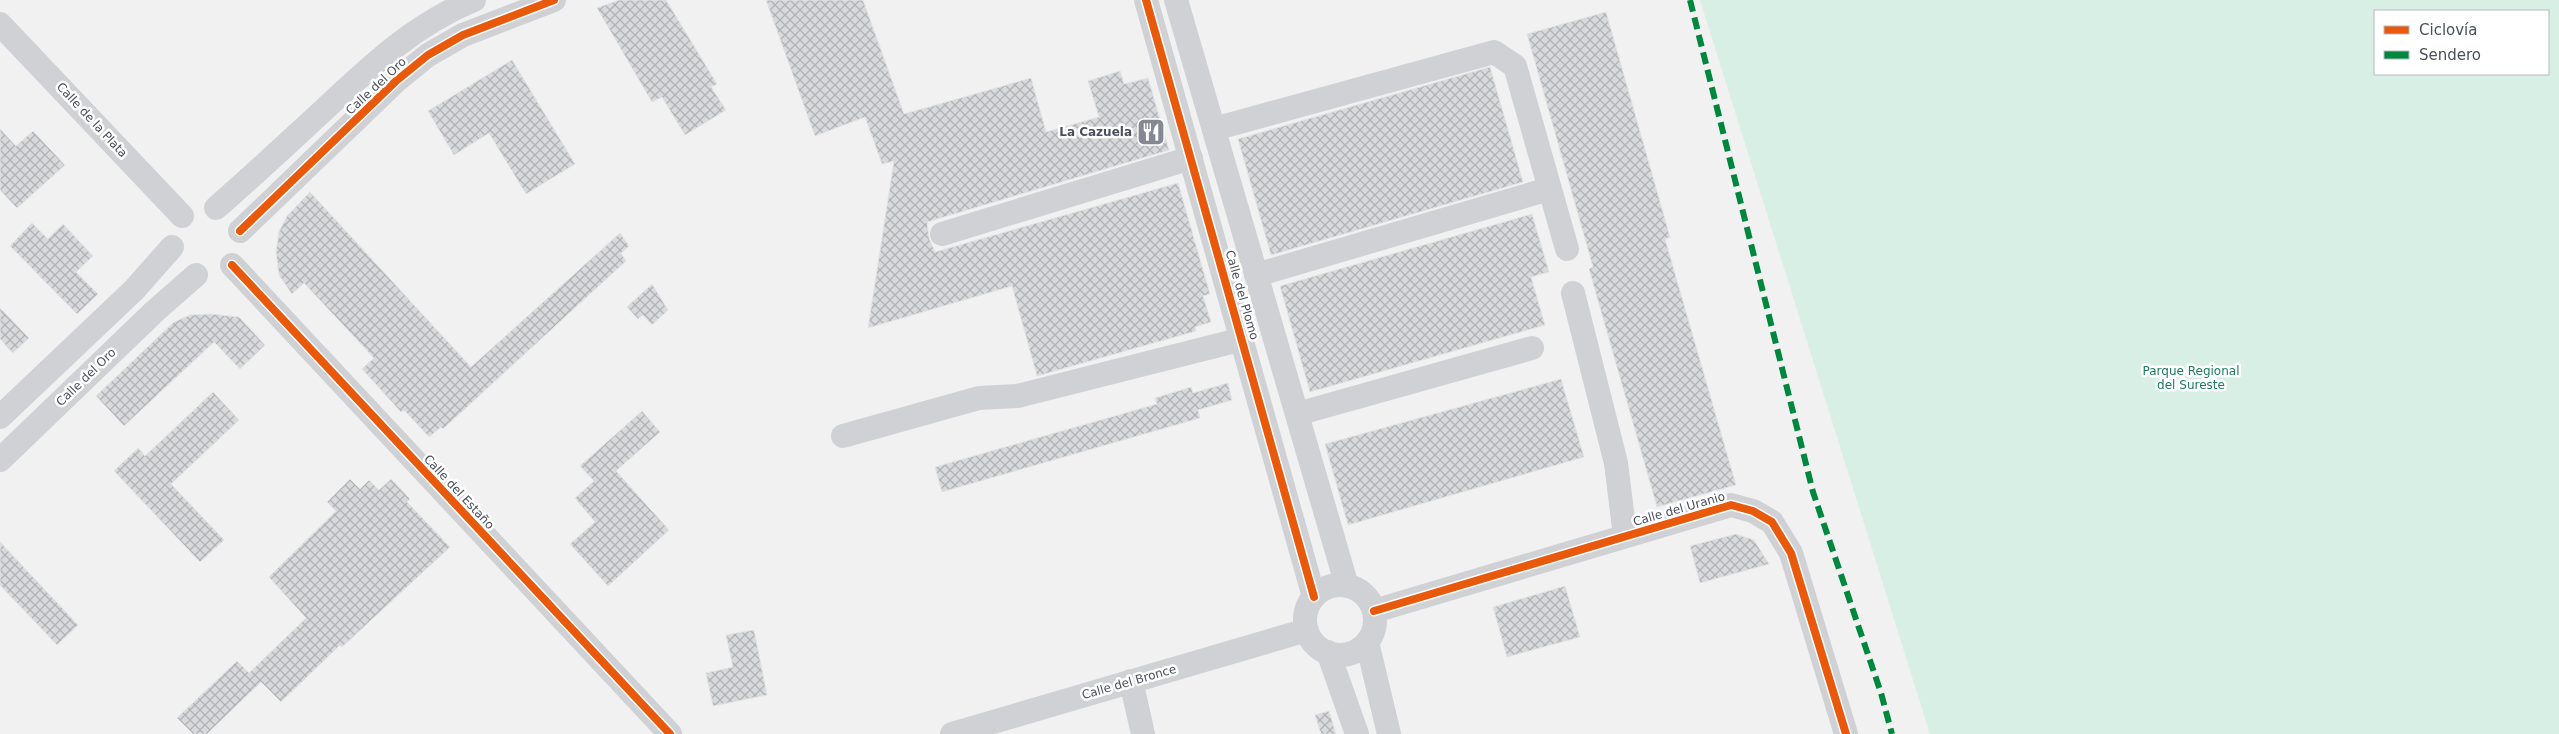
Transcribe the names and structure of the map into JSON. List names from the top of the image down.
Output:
{
  "streets": {
    "street": [
      "Calle del Oro",
      "Calle de la Plata",
      "Calle del Plomo",
      "Calle del Estaño",
      "Calle del Uranio",
      "Calle del Bronce"
    ]
  },
  "crossings": [
    ["Calle del Oro", "Calle de la Plata"],
    ["Calle del Oro", "Calle del Estaño"],
    ["Calle de la Plata", "Calle del Estaño"],
    ["Calle del Plomo", "Calle del Uranio"],
    ["Calle del Plomo", "Calle del Bronce"],
    ["Calle del Uranio", "Calle del Bronce"]
  ],
  "parks": ["Parque Regional del Sureste"],
  "places": {
    "restaurant": ["La Cazuela"]
  },
  "legend": ["Ciclovía", "Sendero"]
}
